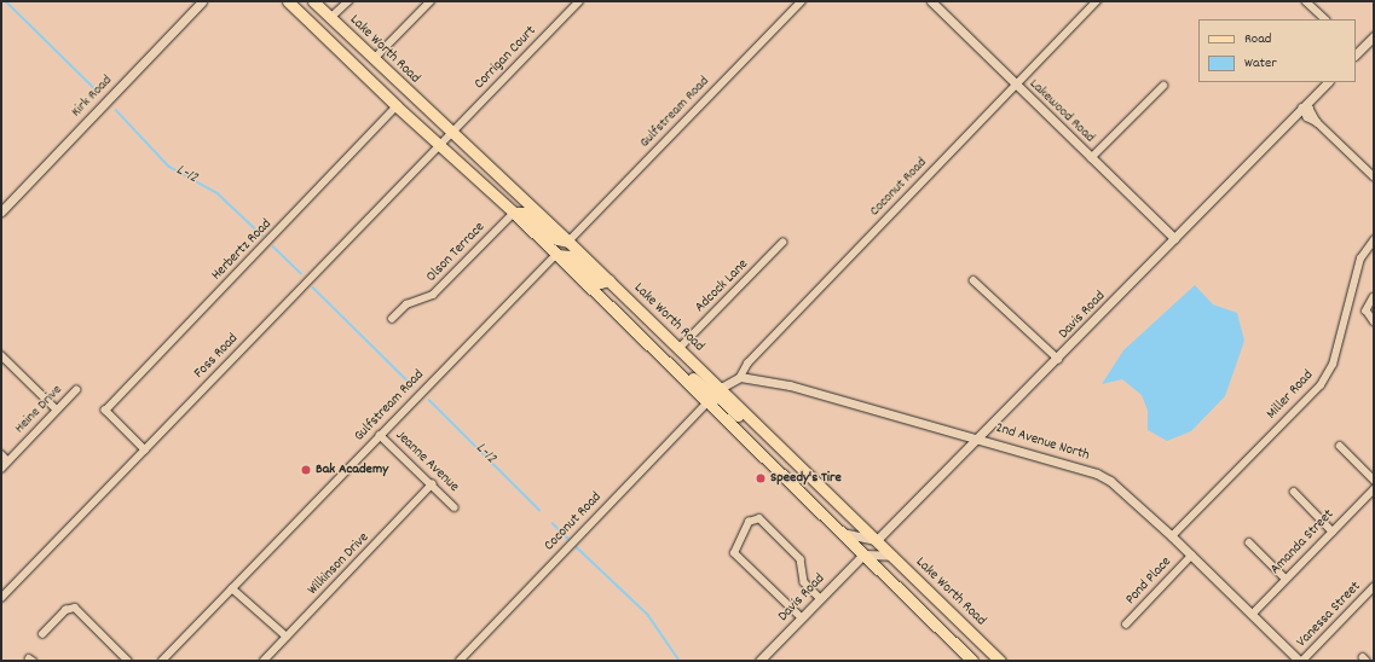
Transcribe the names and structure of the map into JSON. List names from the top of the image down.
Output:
{
  "streets": {
    "main road": ["Lake Worth Road"],
    "street": [
      "Corrigan Court",
      "Kirk Road",
      "Lakewood Road",
      "Gulfstream Road",
      "Coconut Road",
      "Herbertz Road",
      "Olson Terrace",
      "Adcock Lane",
      "Davis Road",
      "Foss Road",
      "Miller Road",
      "Heine Drive",
      "2nd Avenue North",
      "Jeanne Avenue",
      "Amanda Street",
      "Wilkinson Drive",
      "Pond Place",
      "Vanessa Street"
    ]
  },
  "crossings": [
    ["Lake Worth Road", "Corrigan Court"],
    ["Lake Worth Road", "Gulfstream Road"],
    ["Lake Worth Road", "Coconut Road"],
    ["Lake Worth Road", "Adcock Lane"],
    ["Lake Worth Road", "Davis Road"],
    ["Lake Worth Road", "Foss Road"],
    ["Corrigan Court", "Foss Road"],
    ["Lakewood Road", "Coconut Road"],
    ["Lakewood Road", "Davis Road"],
    ["Gulfstream Road", "Jeanne Avenue"],
    ["Coconut Road", "2nd Avenue North"],
    ["Herbertz Road", "Foss Road"],
    ["Davis Road", "2nd Avenue North"],
    ["Miller Road", "2nd Avenue North"],
    ["2nd Avenue North", "Amanda Street"],
    ["2nd Avenue North", "Pond Place"],
    ["2nd Avenue North", "Vanessa Street"],
    ["Jeanne Avenue", "Wilkinson Drive"]
  ],
  "water": ["L-12"],
  "places": ["Bak Academy", "Speedy's Tire"],
  "legend": ["Road", "Water"]
}
